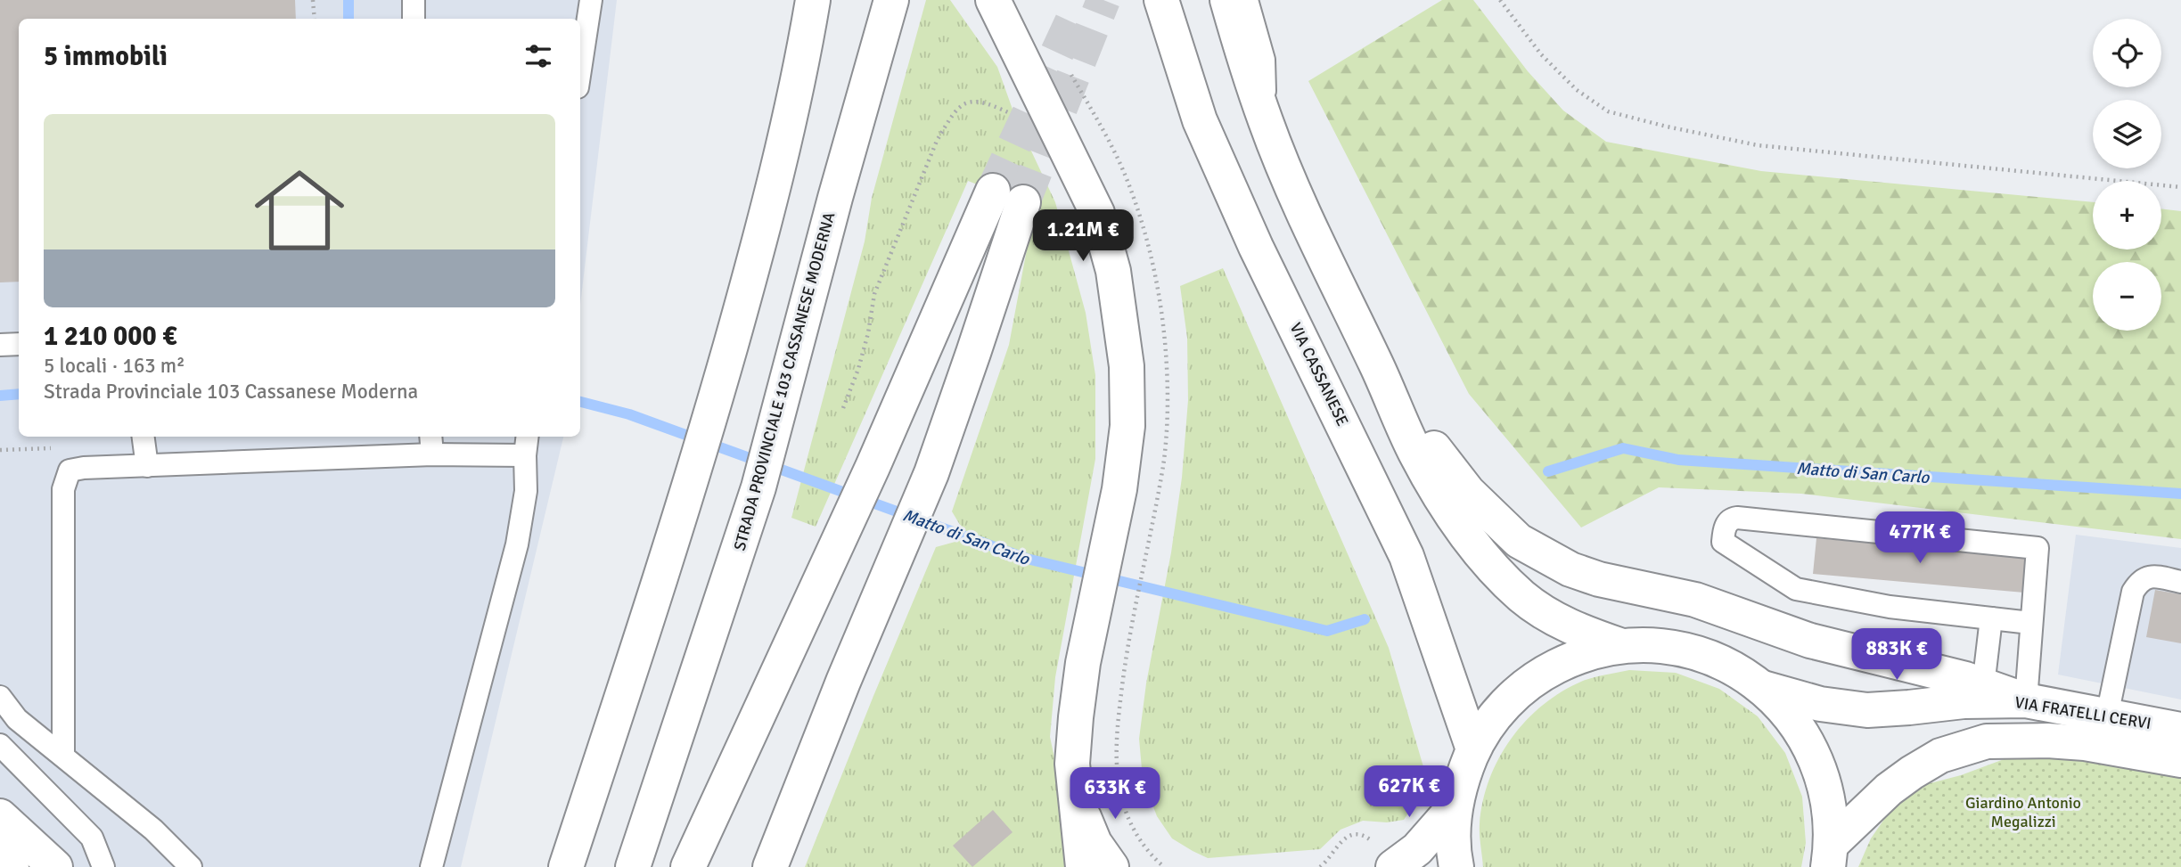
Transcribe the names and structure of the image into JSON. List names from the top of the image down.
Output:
{
  "streets": {
    "main road": ["VIA CASSANESE", "STRADA PROVINCIALE 103 CASSANESE MODERNA", "VIA FRATELLI CERVI"]
  },
  "water": ["Matto di San Carlo"],
  "parks": ["Giardino Antonio Megalizzi"],
  "page": {
    "map_buttons": ["+", "−"],
    "heading": "5 immobili",
    "list": [
      {
        "name": "1 210 000 €",
        "note": "5 locali · 163 m² · Strada Provinciale 103 Cassanese Moderna"
      }
    ],
    "price": [
      "1.21M €",
      "477K €",
      "883K €",
      "627K €",
      "633K €"
    ]
  }
}
